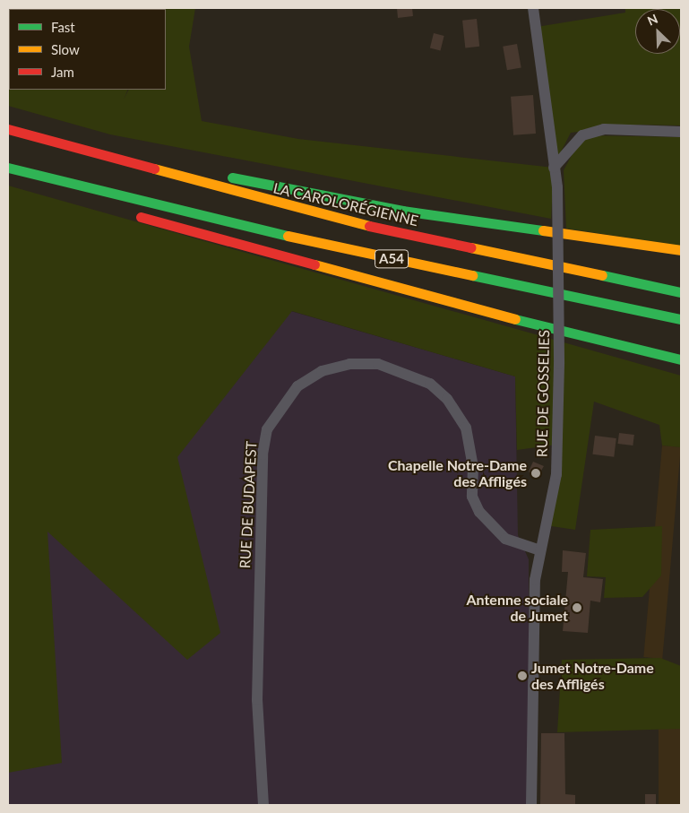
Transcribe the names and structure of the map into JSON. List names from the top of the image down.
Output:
{
  "streets": {
    "highway": ["LA CAROLORÉGIENNE", "A54"],
    "street": ["RUE DE GOSSELIES", "RUE DE BUDAPEST"]
  },
  "crossings": [
    ["RUE DE GOSSELIES", "RUE DE BUDAPEST"]
  ],
  "places": ["Chapelle Notre-Dame des Affligés", "Antenne sociale de Jumet", "Jumet Notre-Dame des Affligés"],
  "legend": ["Fast", "Slow", "Jam"],
  "north": "top left"
}
